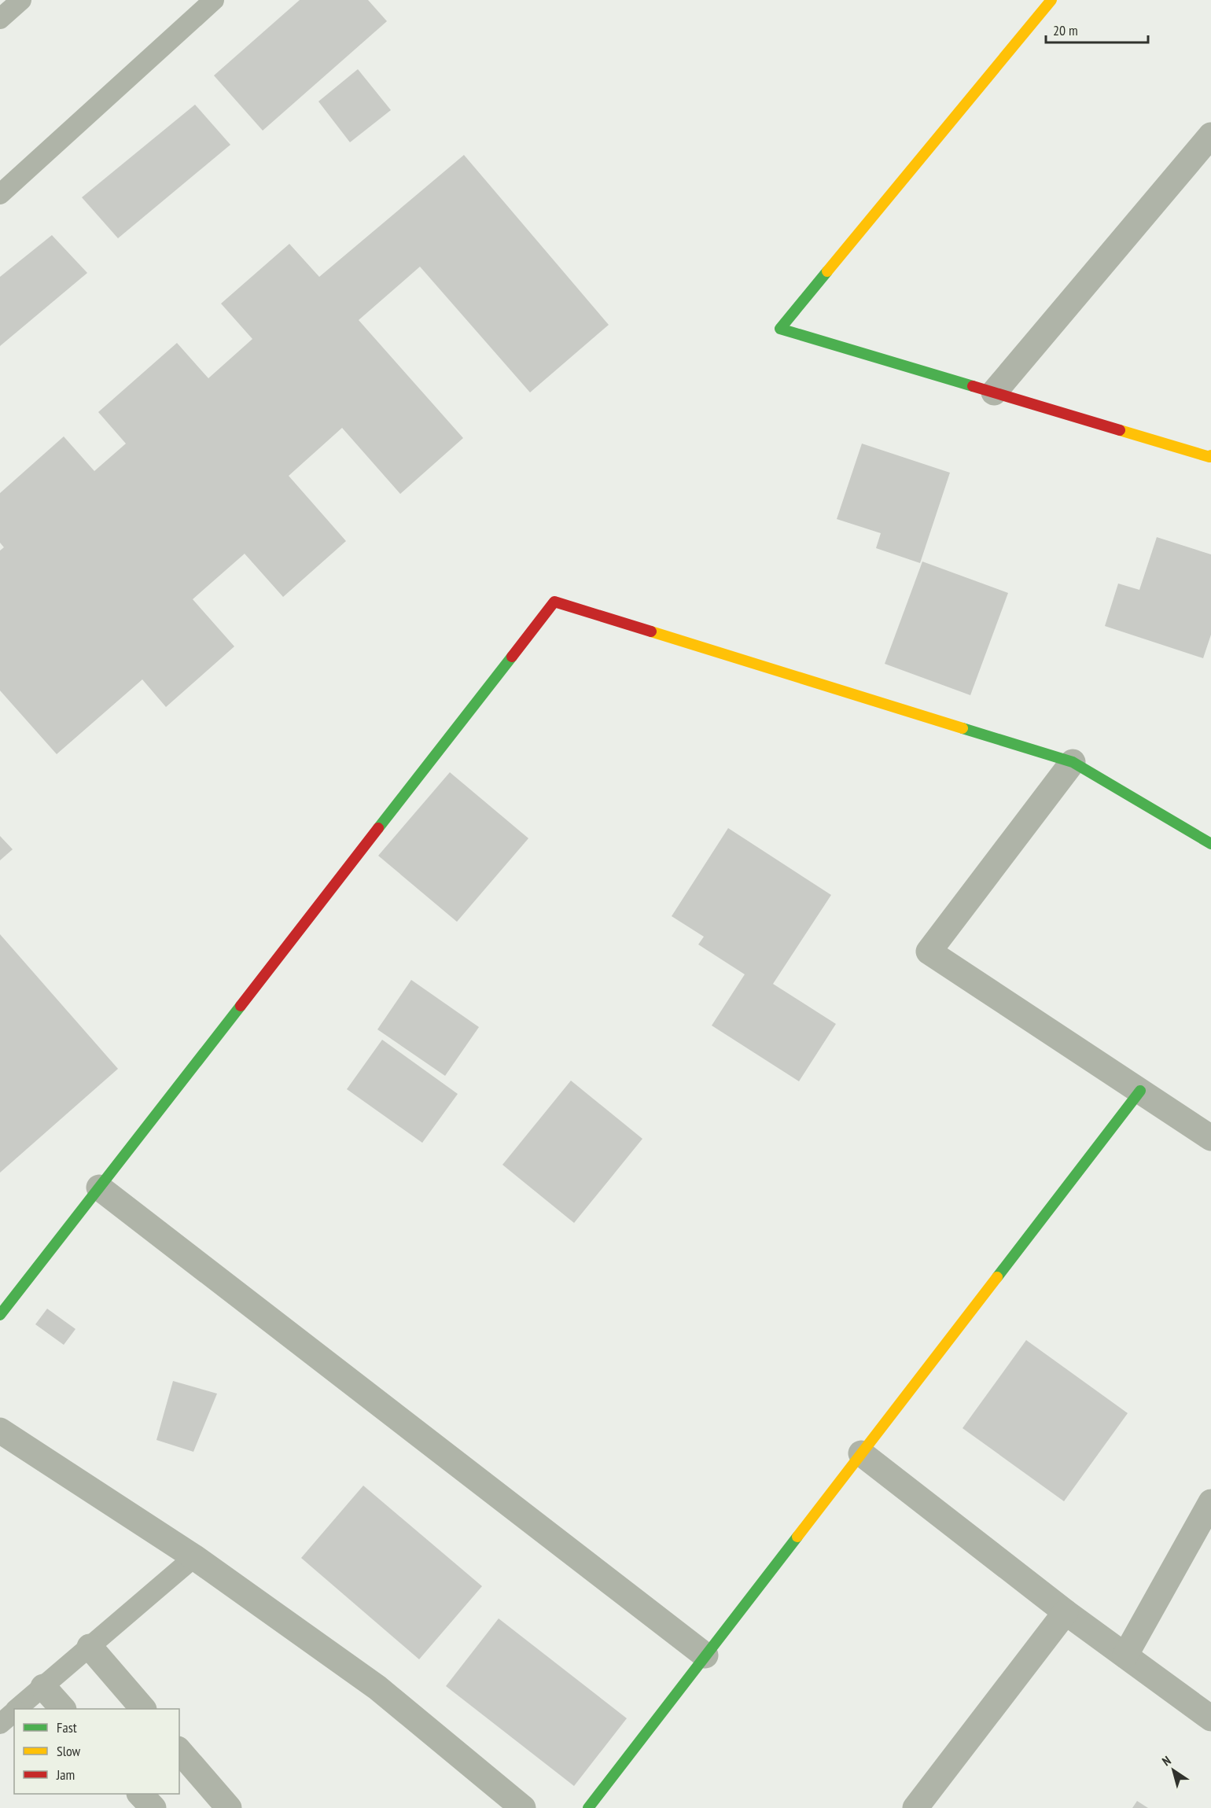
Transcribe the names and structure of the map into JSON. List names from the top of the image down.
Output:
{
  "legend": ["Fast", "Slow", "Jam"],
  "scale_bar": "20 m",
  "north": "top left"
}
